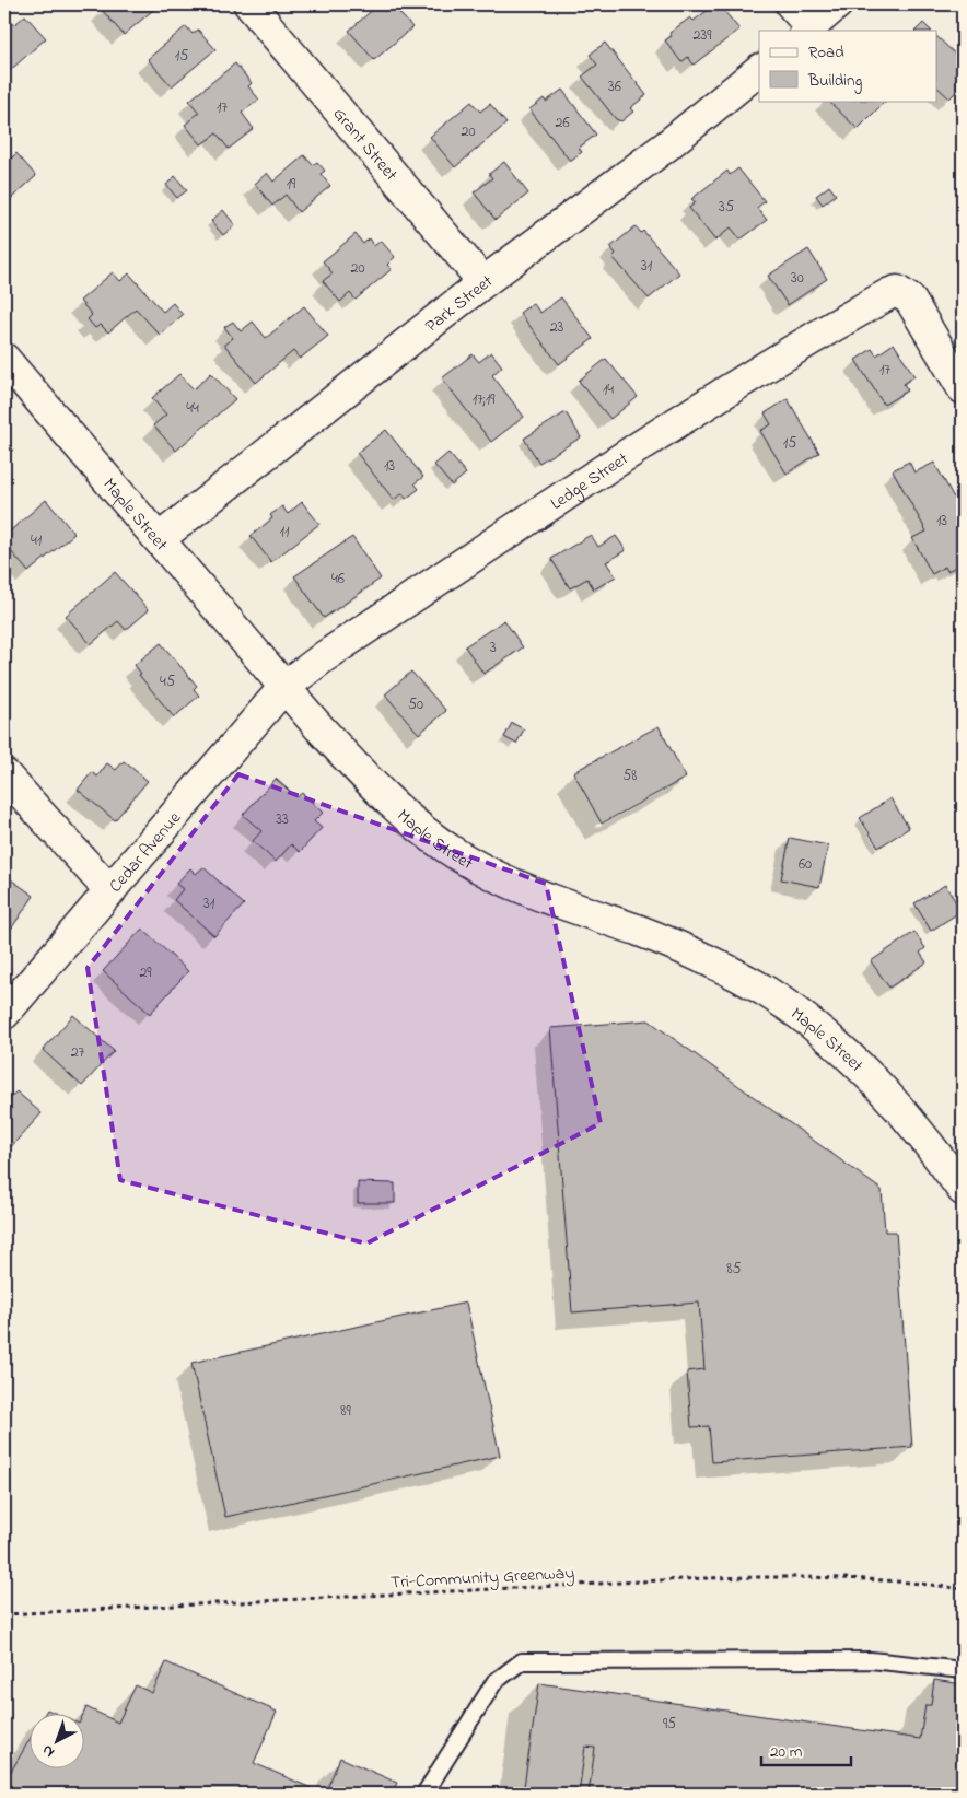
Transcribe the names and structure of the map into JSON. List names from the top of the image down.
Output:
{
  "streets": {
    "street": [
      "Grant Street",
      "Park Street",
      "Ledge Street",
      "Maple Street",
      "Cedar Avenue"
    ],
    "path": ["Tri-Community Greenway"]
  },
  "crossings": [
    ["Grant Street", "Park Street"],
    ["Park Street", "Maple Street"],
    ["Ledge Street", "Maple Street"],
    ["Ledge Street", "Cedar Avenue"],
    ["Maple Street", "Cedar Avenue"]
  ],
  "house_numbers": [
    "239",
    "15",
    "36",
    "17",
    "26",
    "20",
    "19",
    "35",
    "31",
    "20",
    "30",
    "23",
    "17",
    "14",
    "17;19",
    "44",
    "15",
    "13",
    "13",
    "11",
    "41",
    "46",
    "3",
    "45",
    "50",
    "58",
    "33",
    "60",
    "31",
    "29",
    "27",
    "85",
    "89",
    "95"
  ],
  "legend": ["Road", "Building"],
  "scale_bar": "20 m",
  "north": "bottom left"
}
